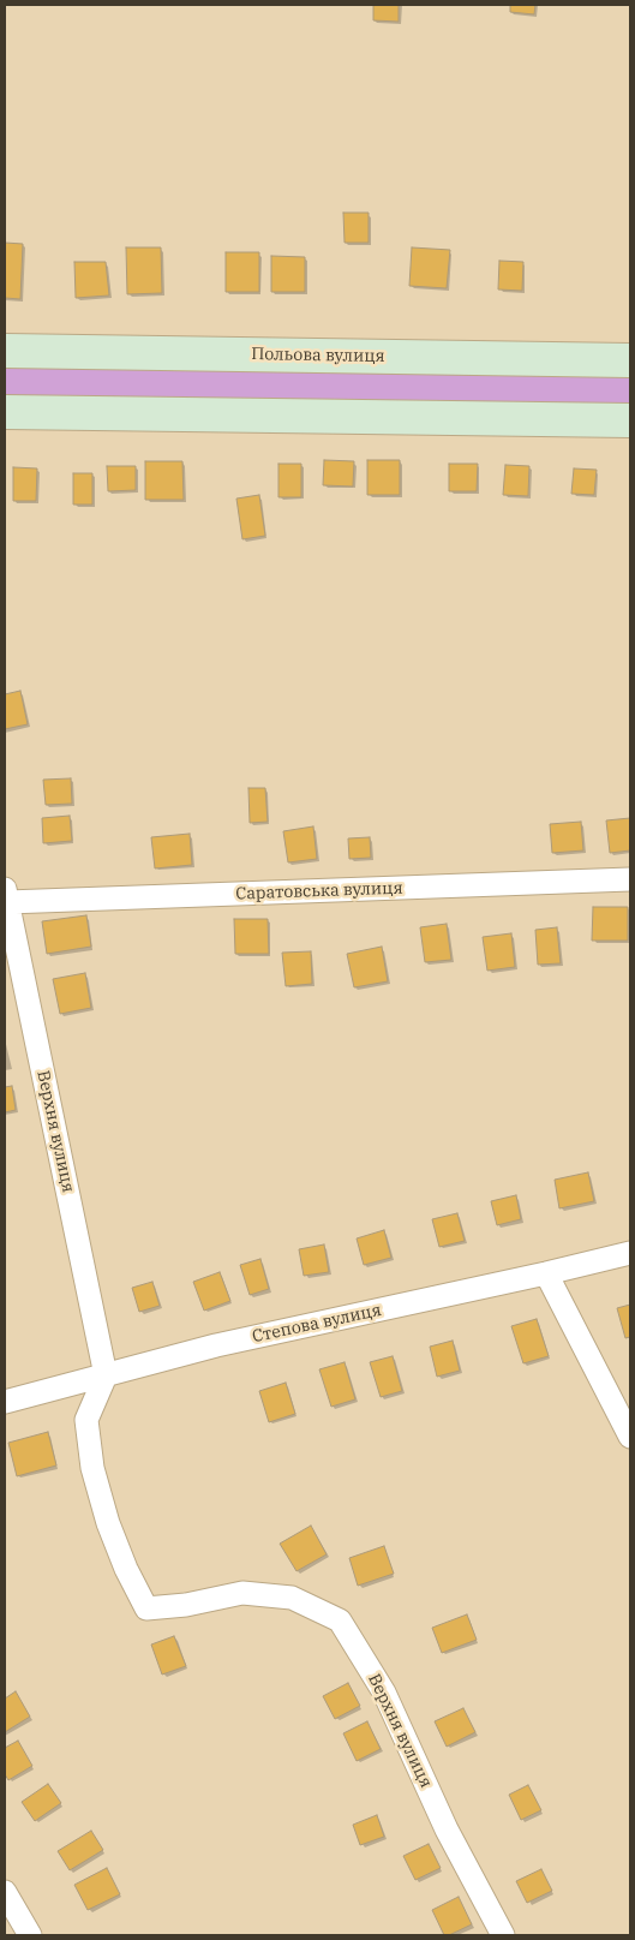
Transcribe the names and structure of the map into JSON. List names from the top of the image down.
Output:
{
  "streets": {
    "main road": ["Польова вулиця"],
    "street": ["Саратовська вулиця", "Верхня вулиця", "Степова вулиця"]
  },
  "crossings": [
    ["Саратовська вулиця", "Верхня вулиця"],
    ["Верхня вулиця", "Степова вулиця"]
  ]
}
